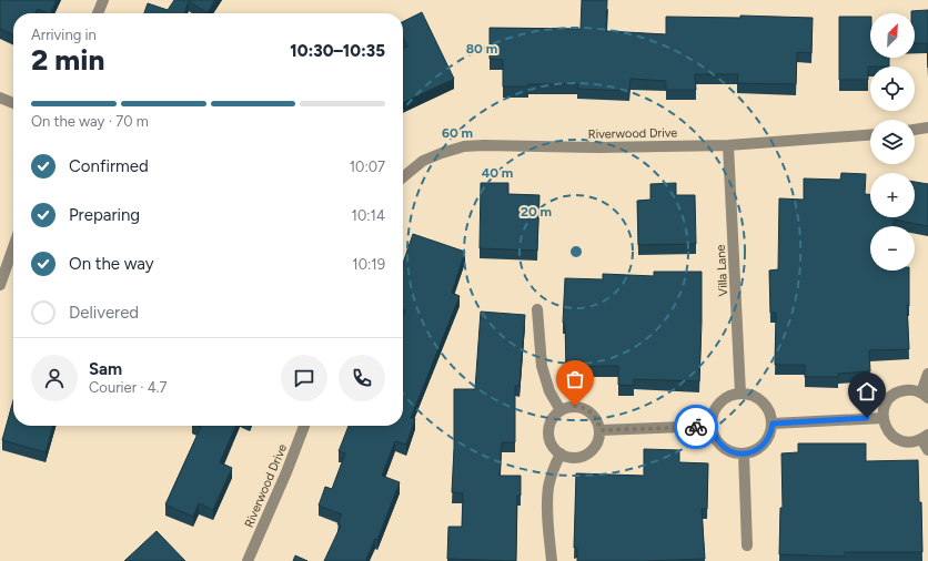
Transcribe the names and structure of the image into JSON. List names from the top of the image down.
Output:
{
  "streets": {
    "street": ["Riverwood Drive", "Villa Lane"]
  },
  "crossings": [
    ["Riverwood Drive", "Villa Lane"]
  ],
  "north": "top right",
  "page": {
    "map_buttons": ["+", "−"],
    "heading": ["2 min", "Arriving in", "10:30–10:35"],
    "panel": ["Sam", "Courier · 4.7"],
    "bar": "On the way · 70 m",
    "list": [
      ["Confirmed", "10:07"],
      ["Preparing", "10:14"],
      ["On the way", "10:19"],
      "Delivered"
    ]
  },
  "rings": [
    "80 m",
    "60 m",
    "40 m",
    "20 m"
  ]
}
